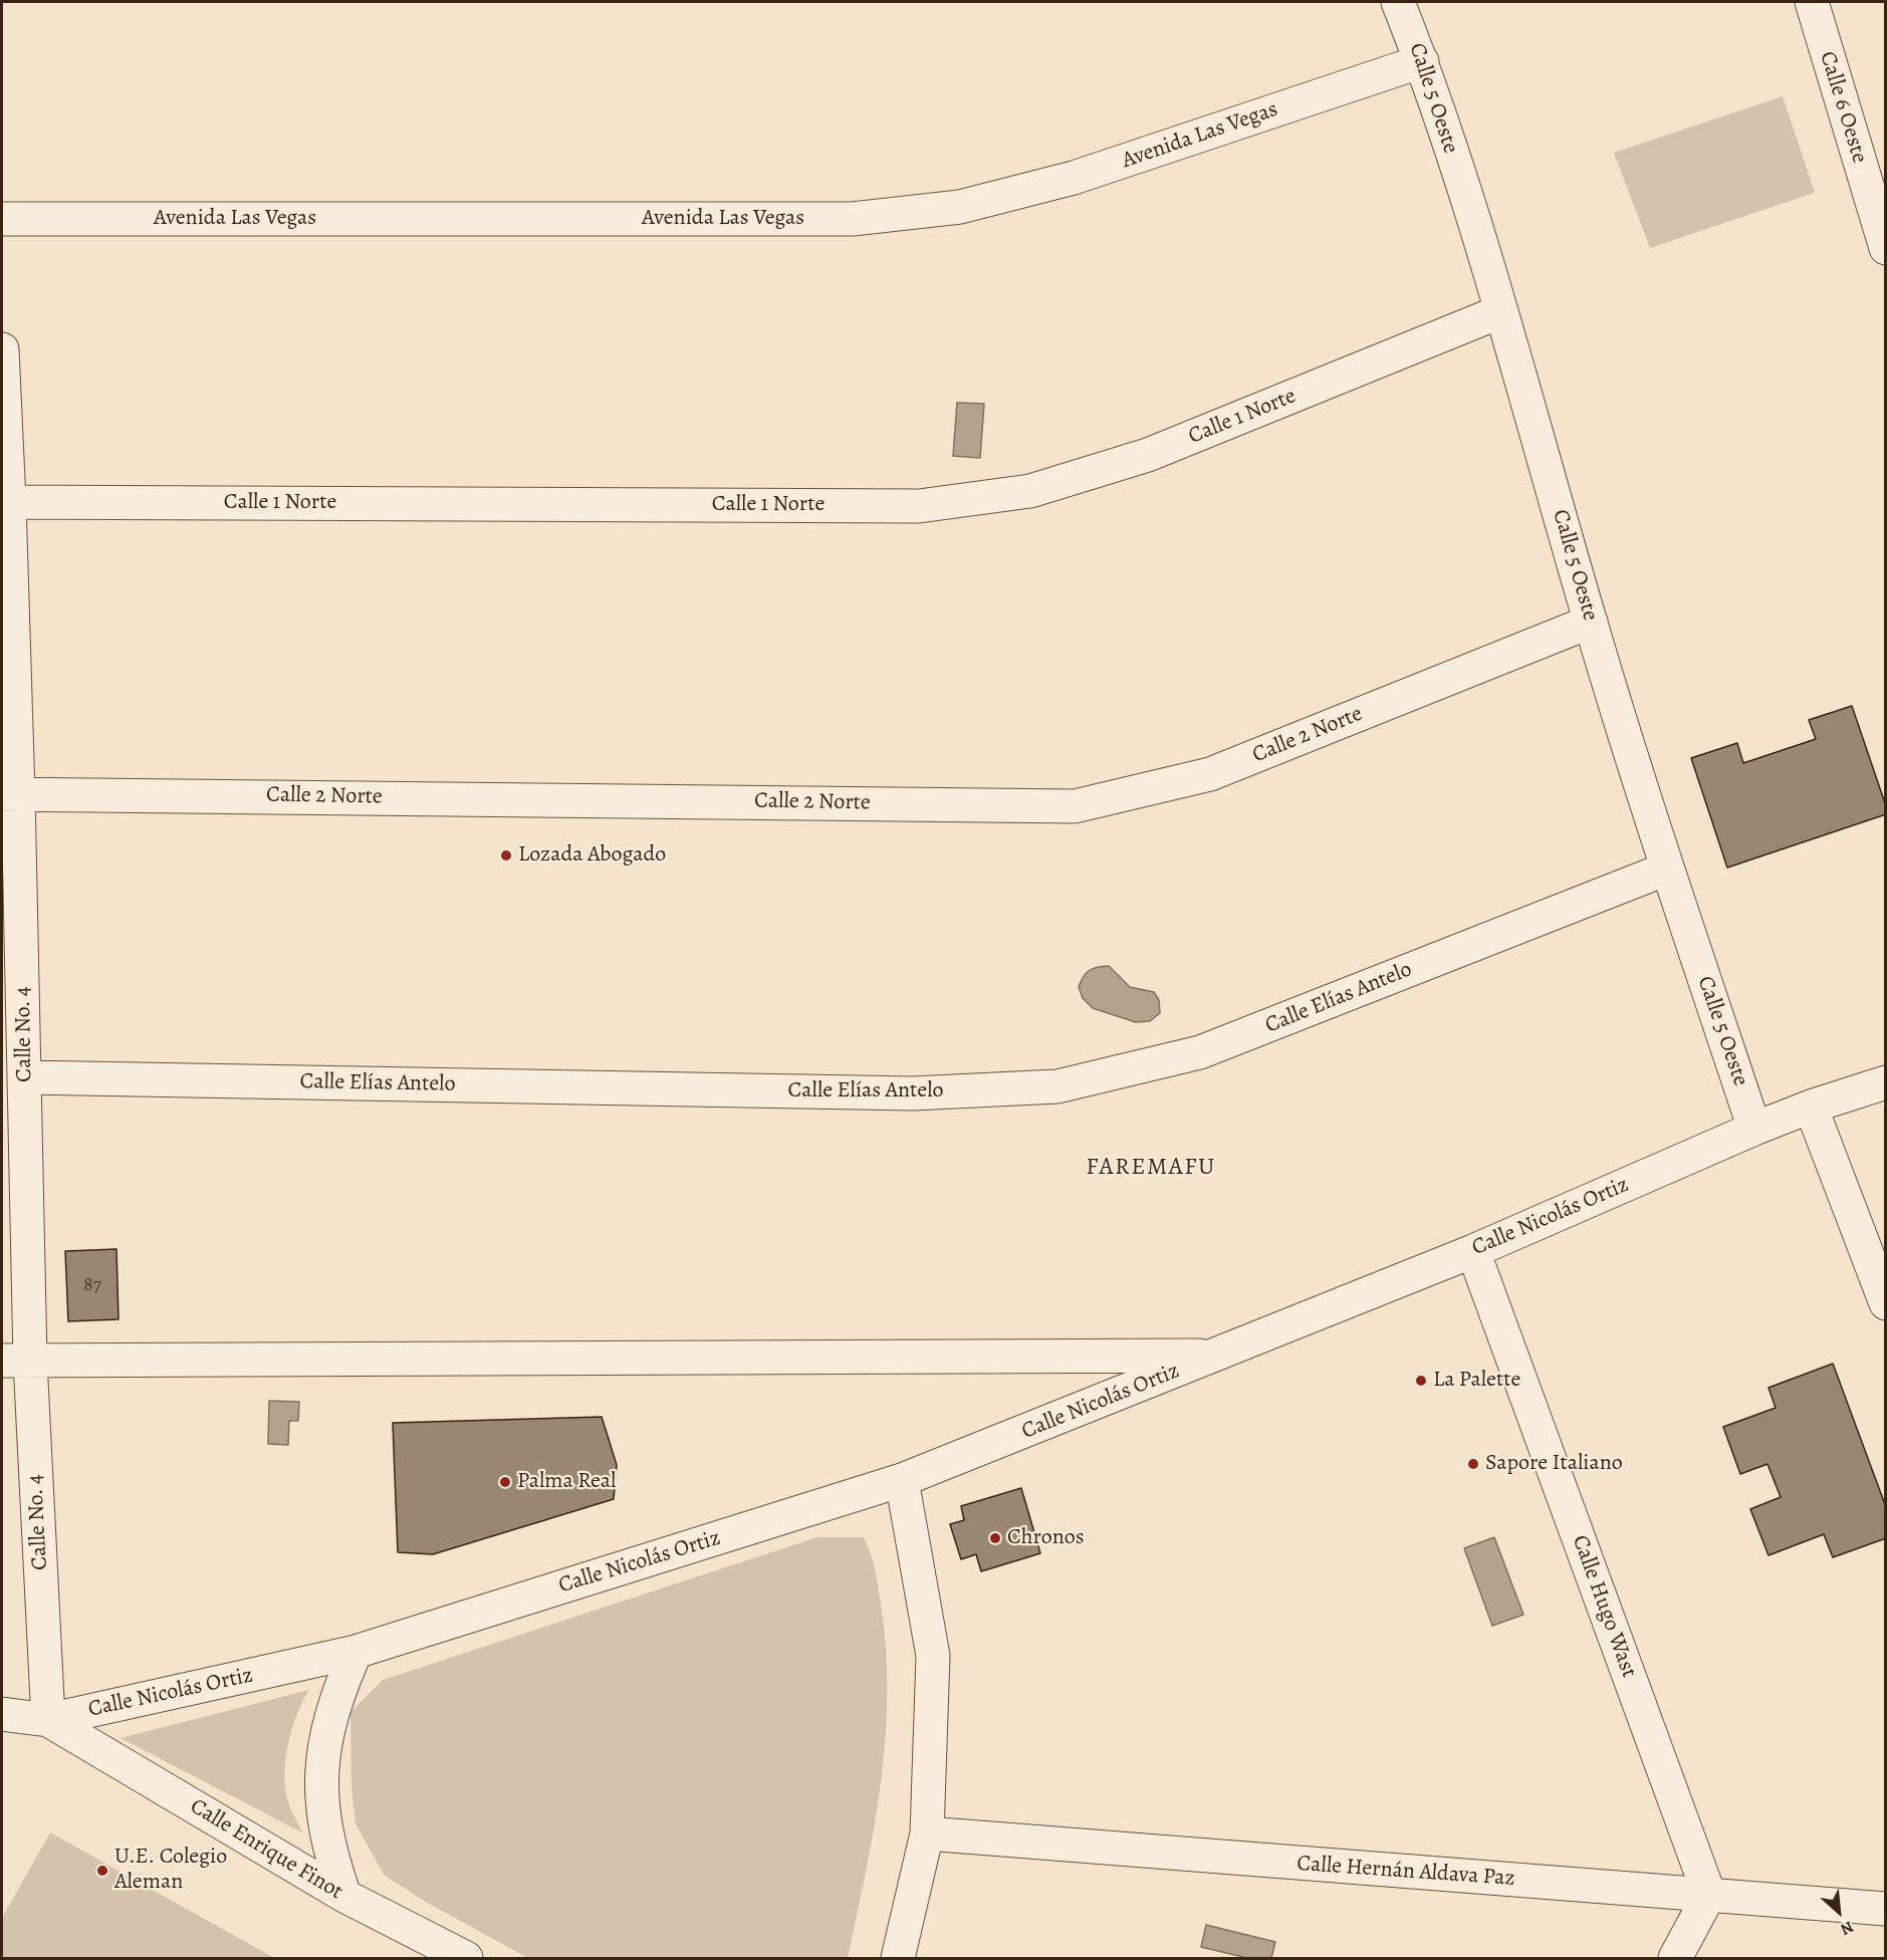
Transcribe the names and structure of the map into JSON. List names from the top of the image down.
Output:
{
  "streets": {
    "street": [
      "Calle 5 Oeste",
      "Calle 6 Oeste",
      "Avenida Las Vegas",
      "Calle 1 Norte",
      "Calle 2 Norte",
      "Calle Elías Antelo",
      "Calle No. 4",
      "Calle Nicolás Ortiz",
      "Calle Hugo Wast",
      "Calle Enrique Finot",
      "Calle Hernán Aldava Paz"
    ]
  },
  "crossings": [
    ["Calle 5 Oeste", "Avenida Las Vegas"],
    ["Calle 5 Oeste", "Calle 1 Norte"],
    ["Calle 5 Oeste", "Calle 2 Norte"],
    ["Calle 5 Oeste", "Calle Elías Antelo"],
    ["Calle 5 Oeste", "Calle Nicolás Ortiz"],
    ["Calle 1 Norte", "Calle No. 4"],
    ["Calle 2 Norte", "Calle No. 4"],
    ["Calle Elías Antelo", "Calle No. 4"],
    ["Calle No. 4", "Calle Nicolás Ortiz"],
    ["Calle No. 4", "Calle Enrique Finot"],
    ["Calle Nicolás Ortiz", "Calle Hugo Wast"],
    ["Calle Nicolás Ortiz", "Calle Enrique Finot"],
    ["Calle Hugo Wast", "Calle Hernán Aldava Paz"]
  ],
  "districts": ["FAREMAFU"],
  "places": [
    "Lozada Abogado",
    "La Palette",
    "Sapore Italiano",
    "Palma Real",
    "Chronos",
    "U.E. Colegio Aleman"
  ],
  "house_numbers": ["87"],
  "north": "bottom right"
}
